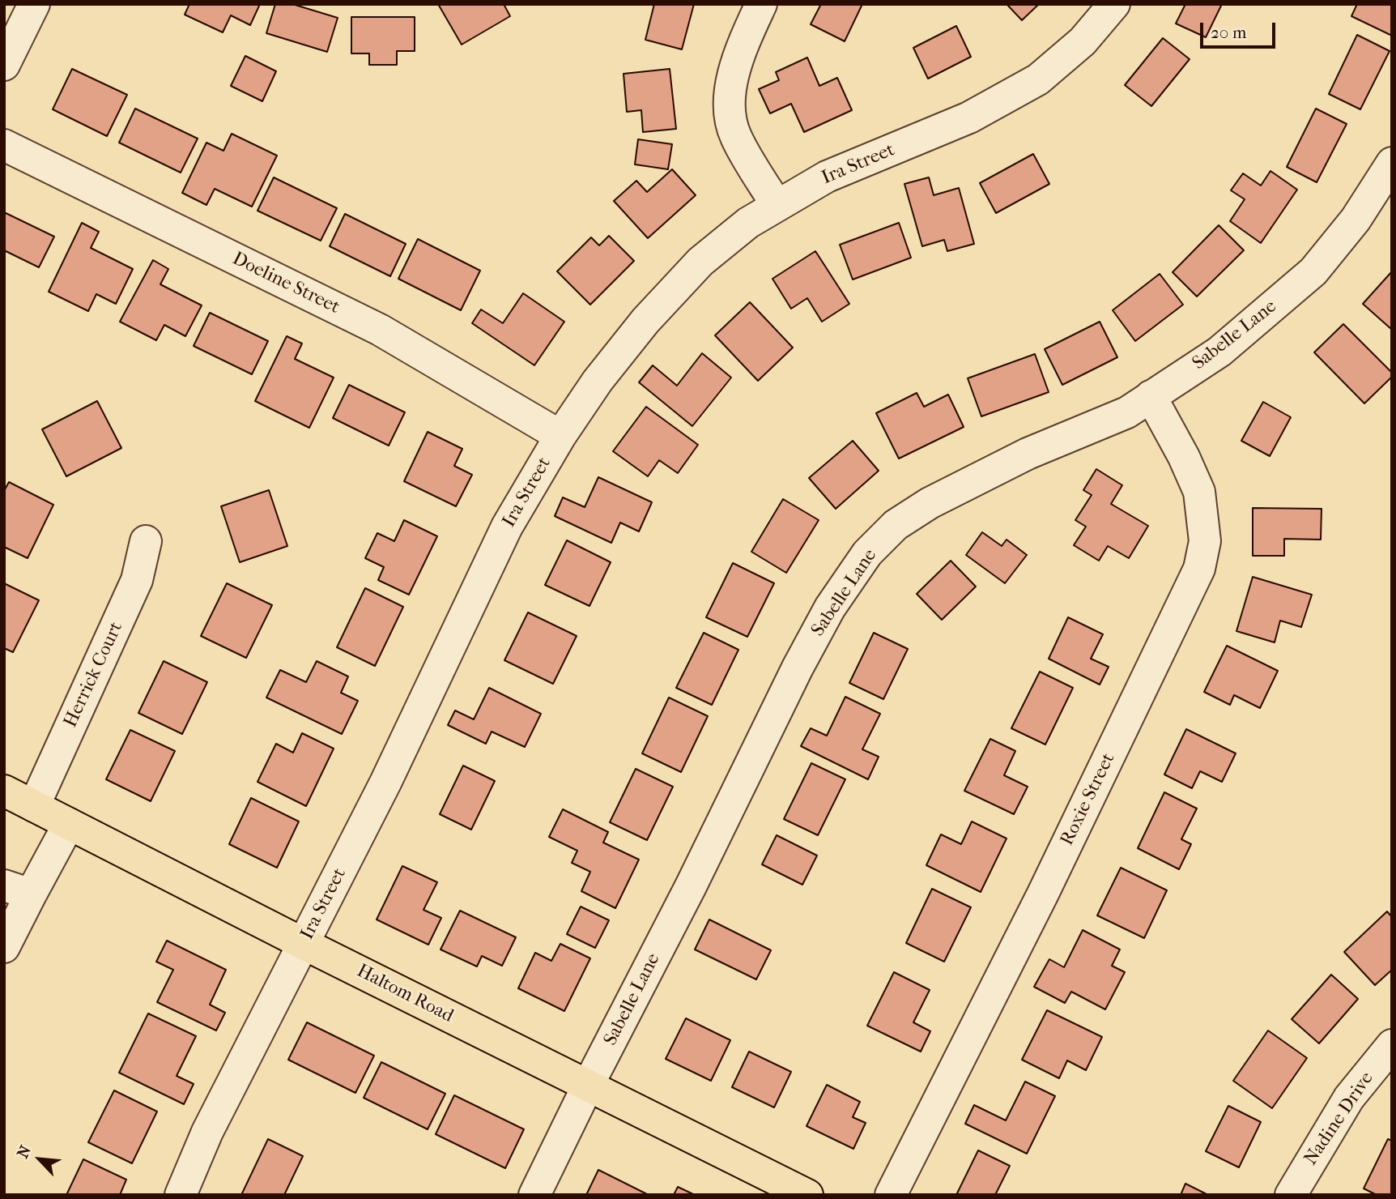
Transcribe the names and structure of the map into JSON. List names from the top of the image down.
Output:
{
  "streets": {
    "main road": ["Haltom Road"],
    "street": [
      "Ira Street",
      "Doeline Street",
      "Sabelle Lane",
      "Herrick Court",
      "Roxie Street",
      "Nadine Drive"
    ]
  },
  "crossings": [
    ["Ira Street", "Doeline Street"],
    ["Ira Street", "Haltom Road"],
    ["Sabelle Lane", "Roxie Street"],
    ["Sabelle Lane", "Haltom Road"],
    ["Herrick Court", "Haltom Road"]
  ],
  "scale_bar": "20 m",
  "north": "top left"
}
